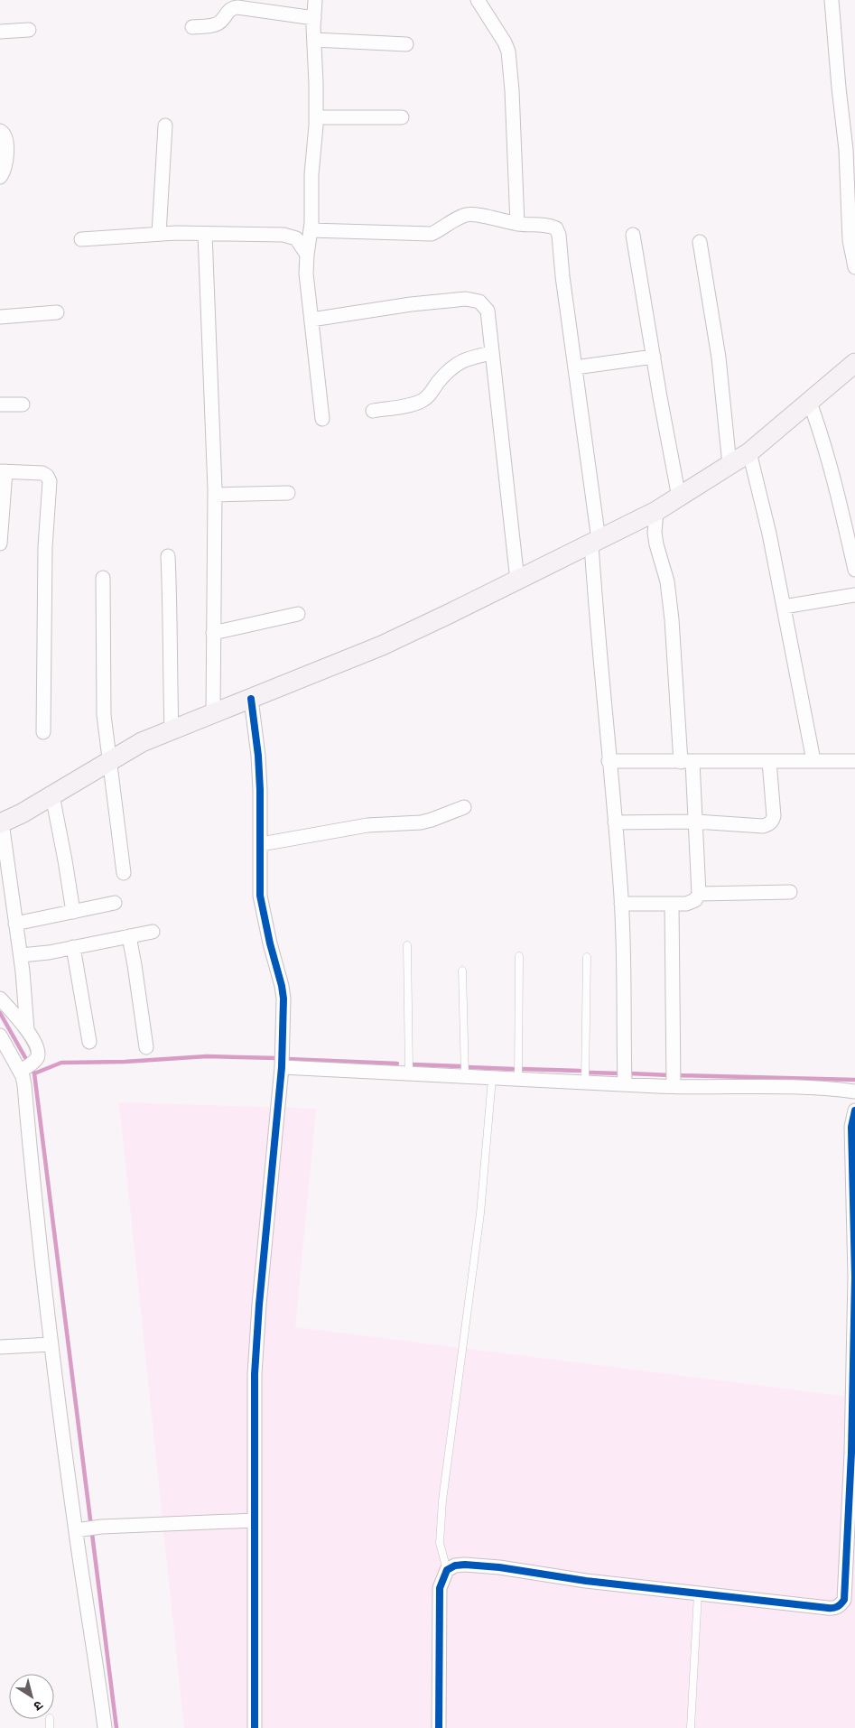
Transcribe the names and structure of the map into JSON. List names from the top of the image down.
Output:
{
  "north": "bottom right"
}
